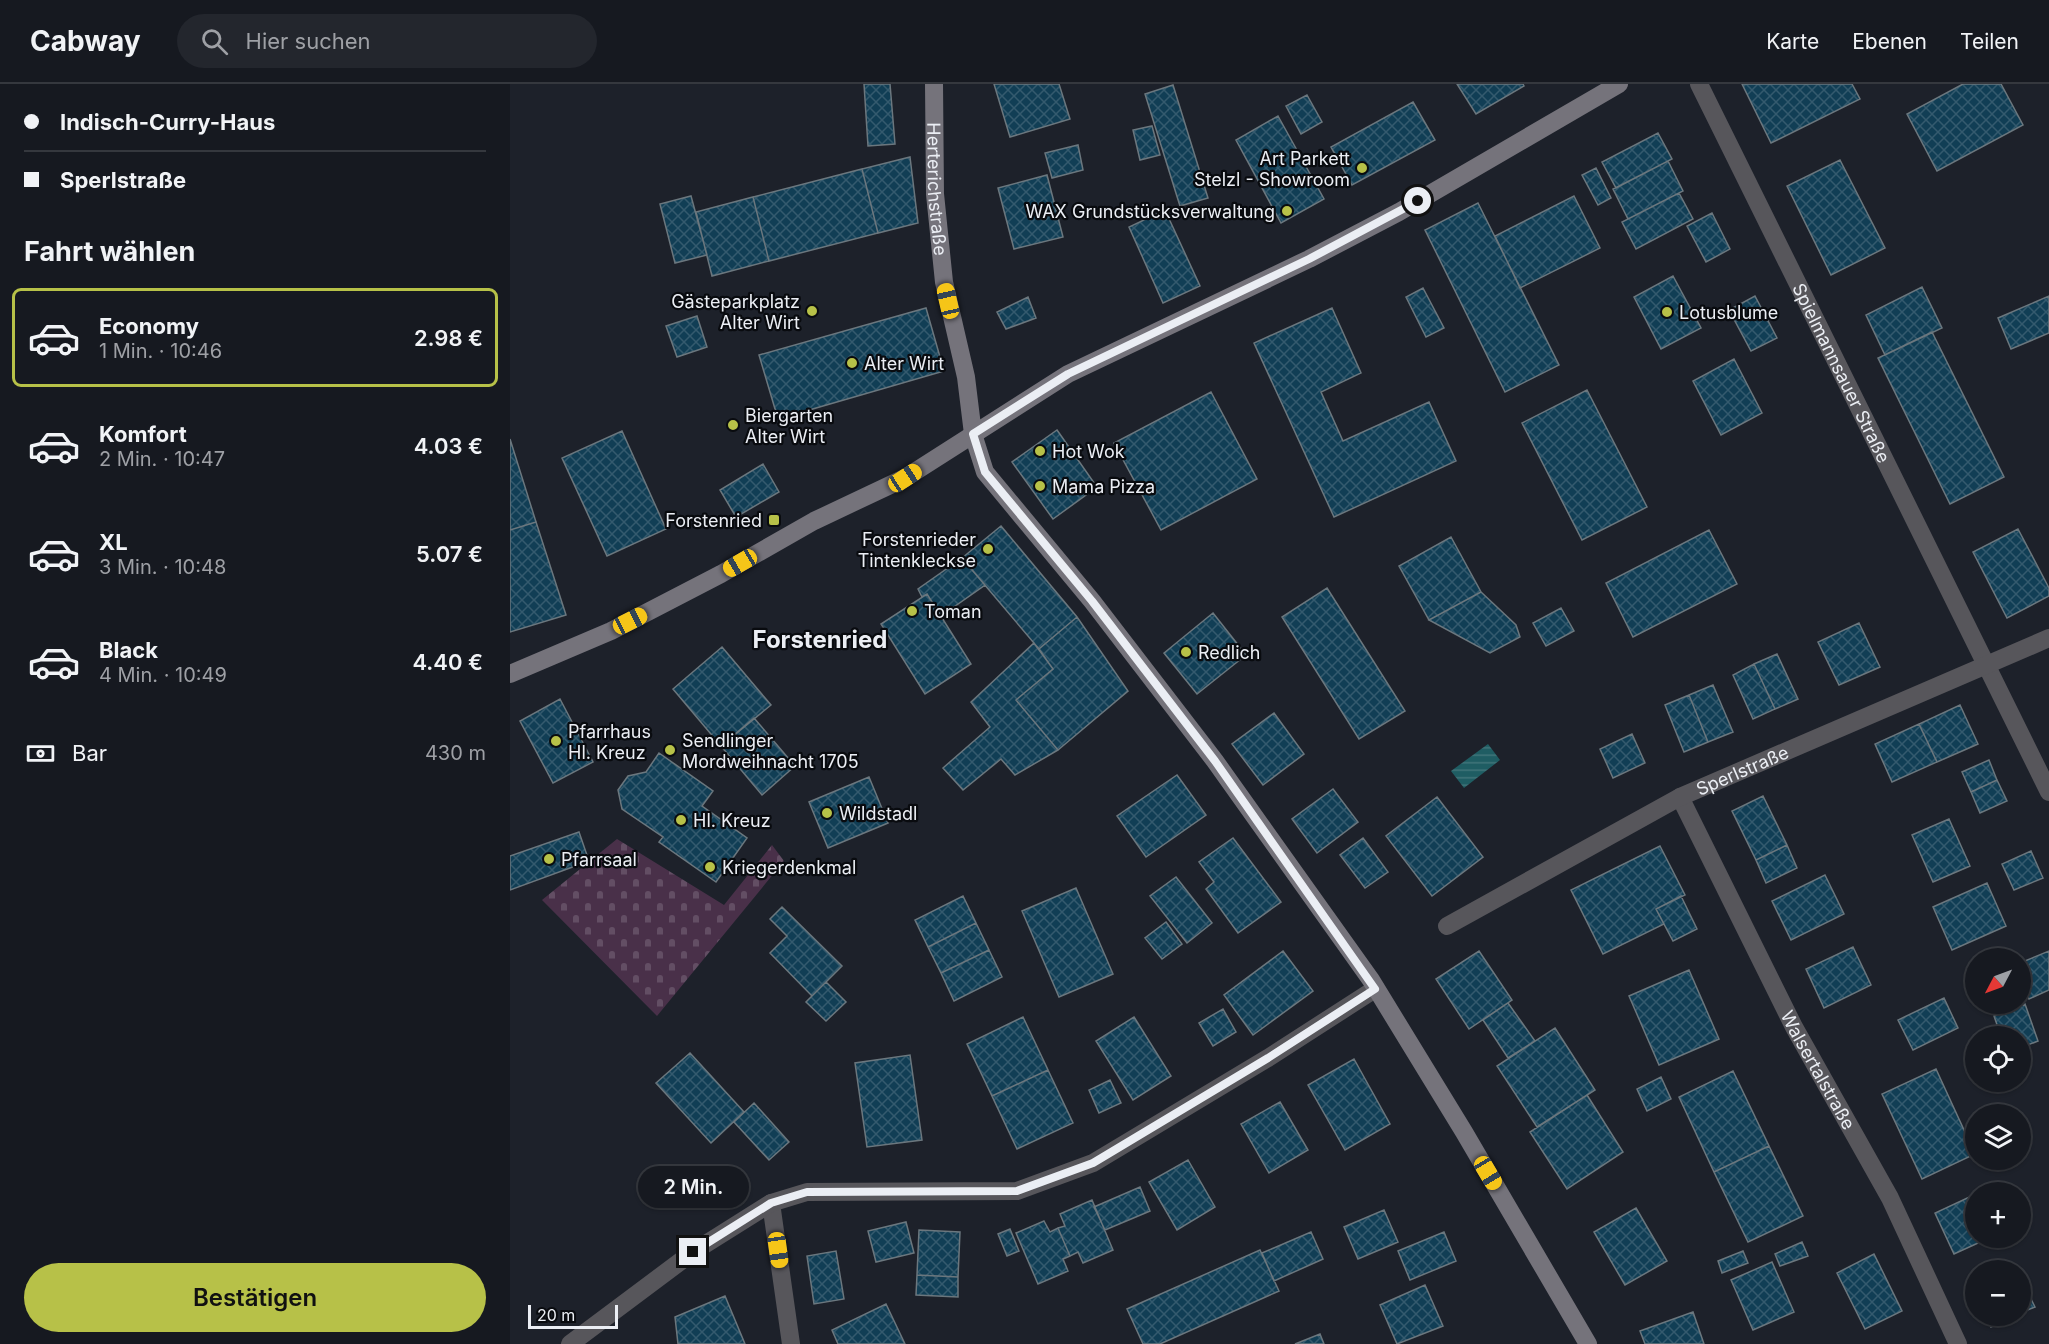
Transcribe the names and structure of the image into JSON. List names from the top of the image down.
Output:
{
  "streets": {
    "main road": ["Herterichstraße"],
    "street": ["Spielmannsauer Straße", "Sperlstraße", "Walsertalstraße"]
  },
  "crossings": [
    ["Spielmannsauer Straße", "Sperlstraße"],
    ["Sperlstraße", "Walsertalstraße"]
  ],
  "districts": ["Forstenried"],
  "places": {
    "other": [
      "Art Parkett Stelzl - Showroom",
      "WAX Grundstücksverwaltung",
      "Gästeparkplatz Alter Wirt",
      "Lotusblume",
      "Alter Wirt",
      "Biergarten Alter Wirt",
      "Hot Wok",
      "Mama Pizza",
      "Forstenrieder Tintenkleckse",
      "Toman",
      "Redlich",
      "Pfarrhaus Hl. Kreuz",
      "Sendlinger Mordweihnacht 1705",
      "Wildstadl",
      "Hl. Kreuz",
      "Pfarrsaal",
      "Kriegerdenkmal"
    ],
    "transit": ["Forstenried"]
  },
  "scale_bar": "20 m",
  "north": "bottom left",
  "page": {
    "header": "Cabway",
    "search": "Hier suchen",
    "nav": ["Karte", "Ebenen", "Teilen"],
    "banner": ["Indisch-Curry-Haus", "Sperlstraße"],
    "heading": "Fahrt wählen",
    "list": [
      {
        "name": "Economy",
        "note": "1 Min. · 10:46",
        "value": "2.98 €"
      },
      {
        "name": "Komfort",
        "note": "2 Min. · 10:47",
        "value": "4.03 €"
      },
      {
        "name": "XL",
        "note": "3 Min. · 10:48",
        "value": "5.07 €"
      },
      {
        "name": "Black",
        "note": "4 Min. · 10:49",
        "value": "4.40 €"
      }
    ],
    "pay": ["Bar", "430 m"],
    "map_buttons": ["+", "−"],
    "bubble": "2 Min.",
    "buttons": "Bestätigen",
    "scale": "20 m"
  }
}
